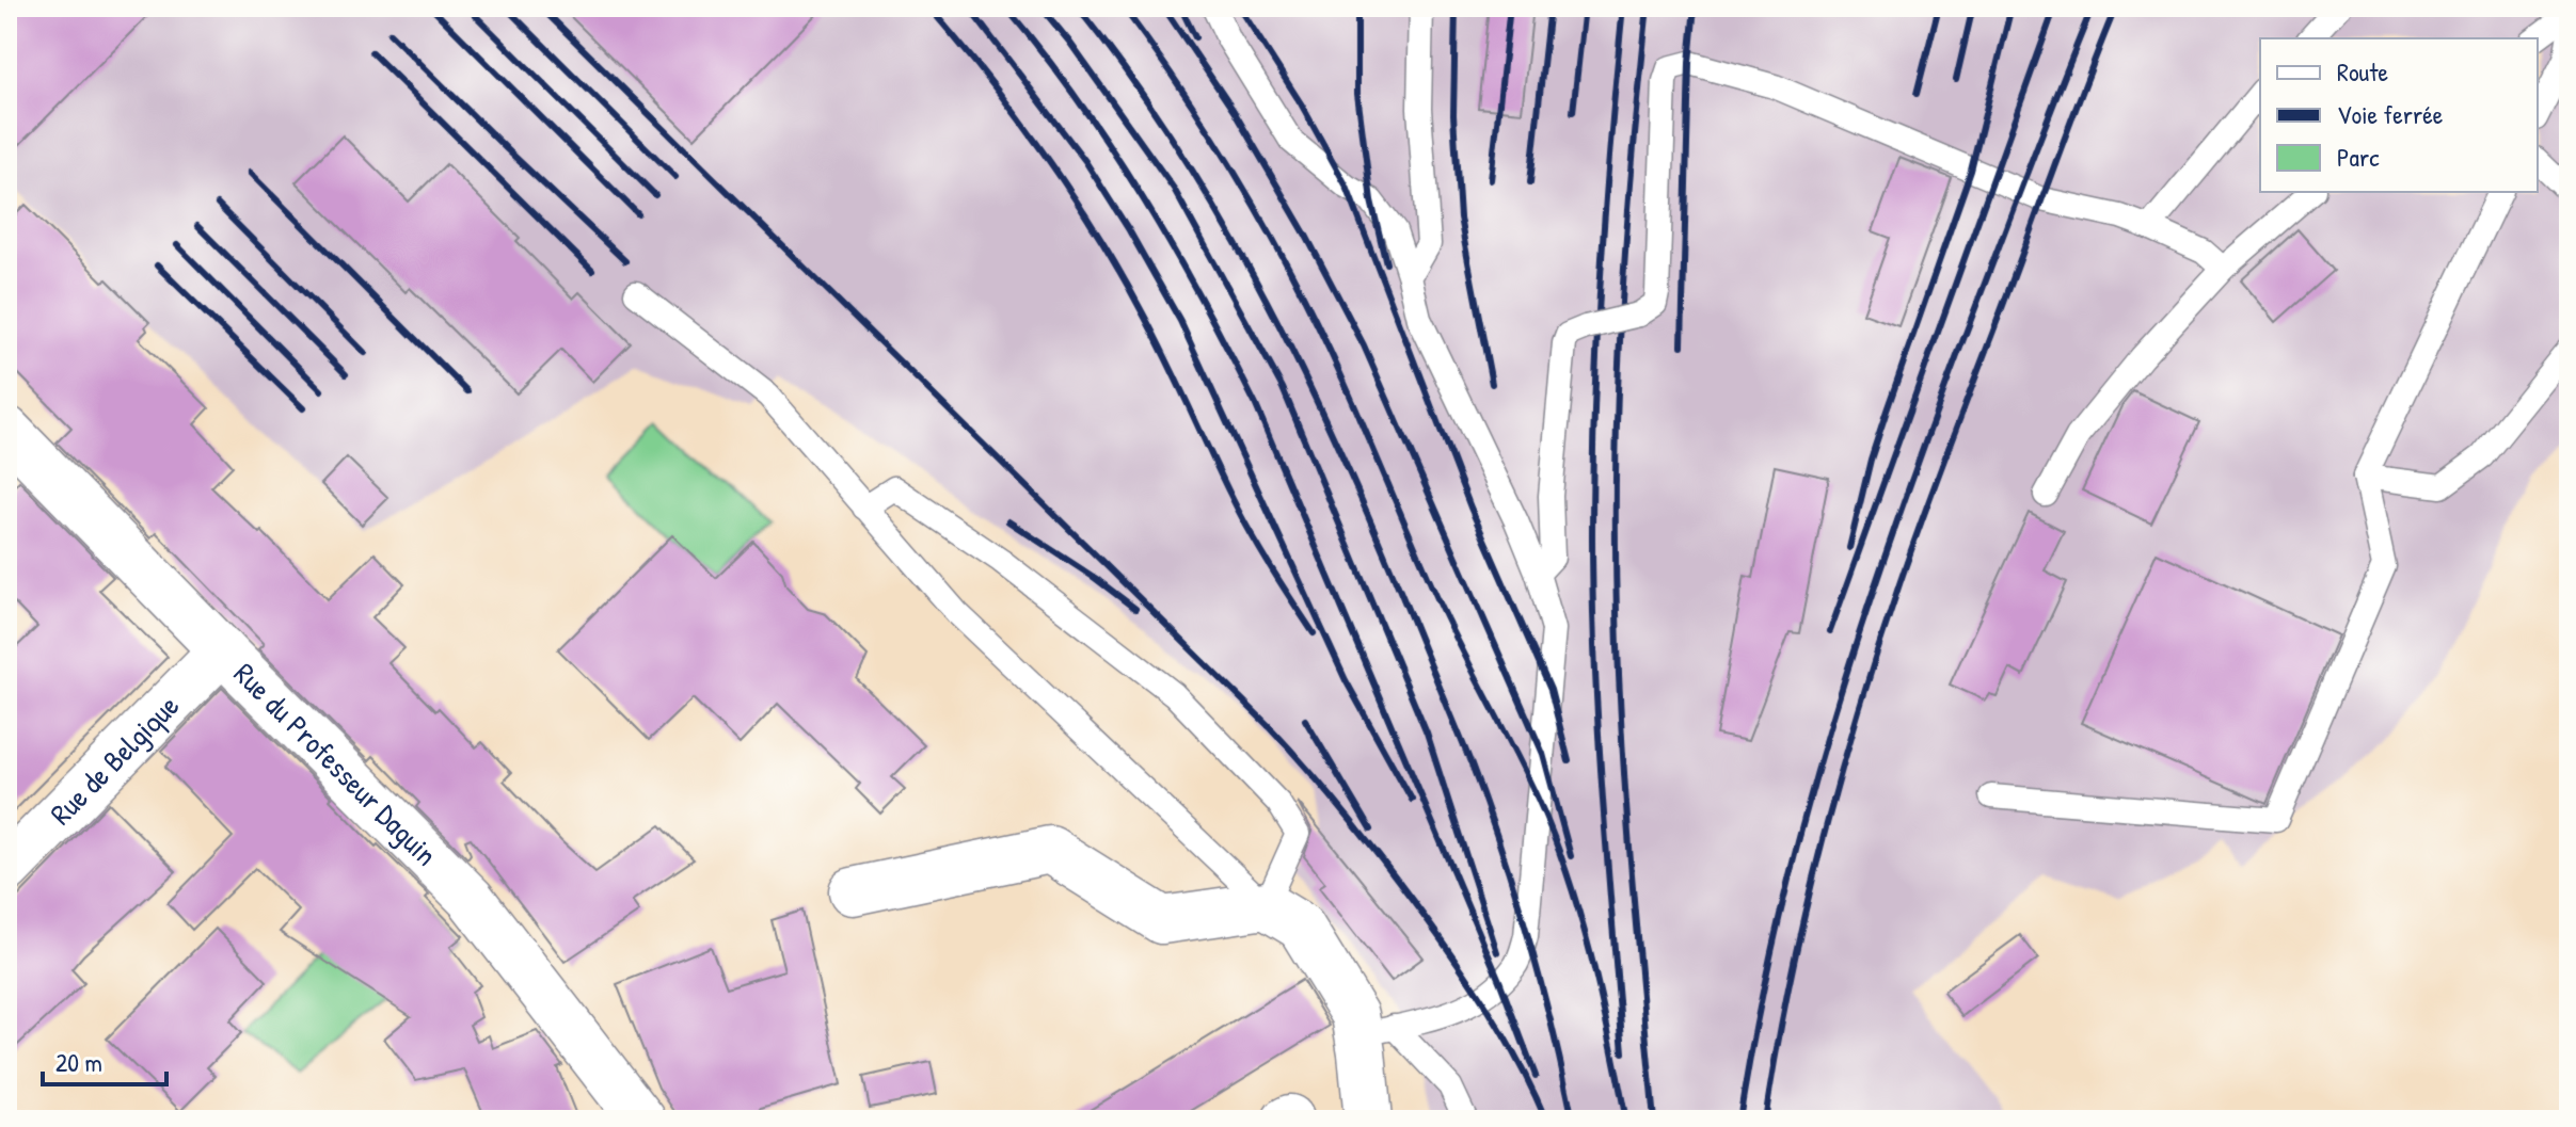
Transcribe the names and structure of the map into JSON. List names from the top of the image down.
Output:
{
  "streets": {
    "street": ["Rue de Belgique", "Rue du Professeur Daguin"]
  },
  "crossings": [
    ["Rue de Belgique", "Rue du Professeur Daguin"]
  ],
  "legend": ["Route", "Voie ferrée", "Parc"],
  "scale_bar": "20 m"
}
